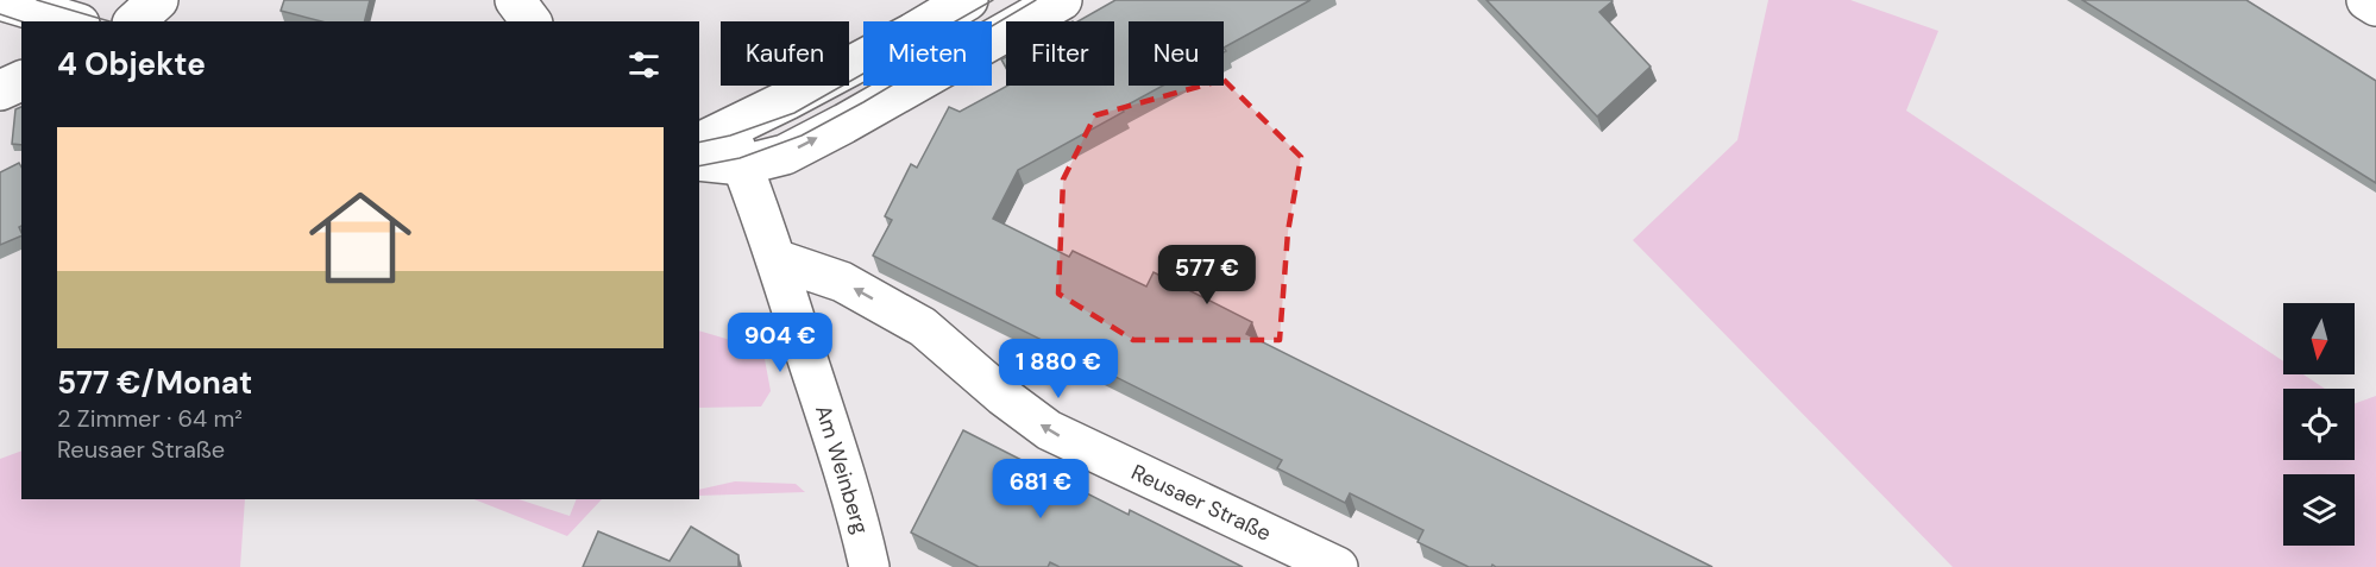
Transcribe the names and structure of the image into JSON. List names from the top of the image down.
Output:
{
  "streets": {
    "street": ["Am Weinberg", "Reusaer Straße"]
  },
  "crossings": [
    ["Am Weinberg", "Reusaer Straße"]
  ],
  "one_way": ["Reusaer Straße"],
  "north": "bottom",
  "page": {
    "chip": [
      "Kaufen",
      "Mieten",
      "Filter",
      "Neu"
    ],
    "heading": "4 Objekte",
    "list": [
      {
        "name": "577 €/Monat",
        "note": "2 Zimmer · 64 m² · Reusaer Straße"
      }
    ],
    "price": [
      "577 €",
      "904 €",
      "1 880 €",
      "681 €"
    ]
  }
}
